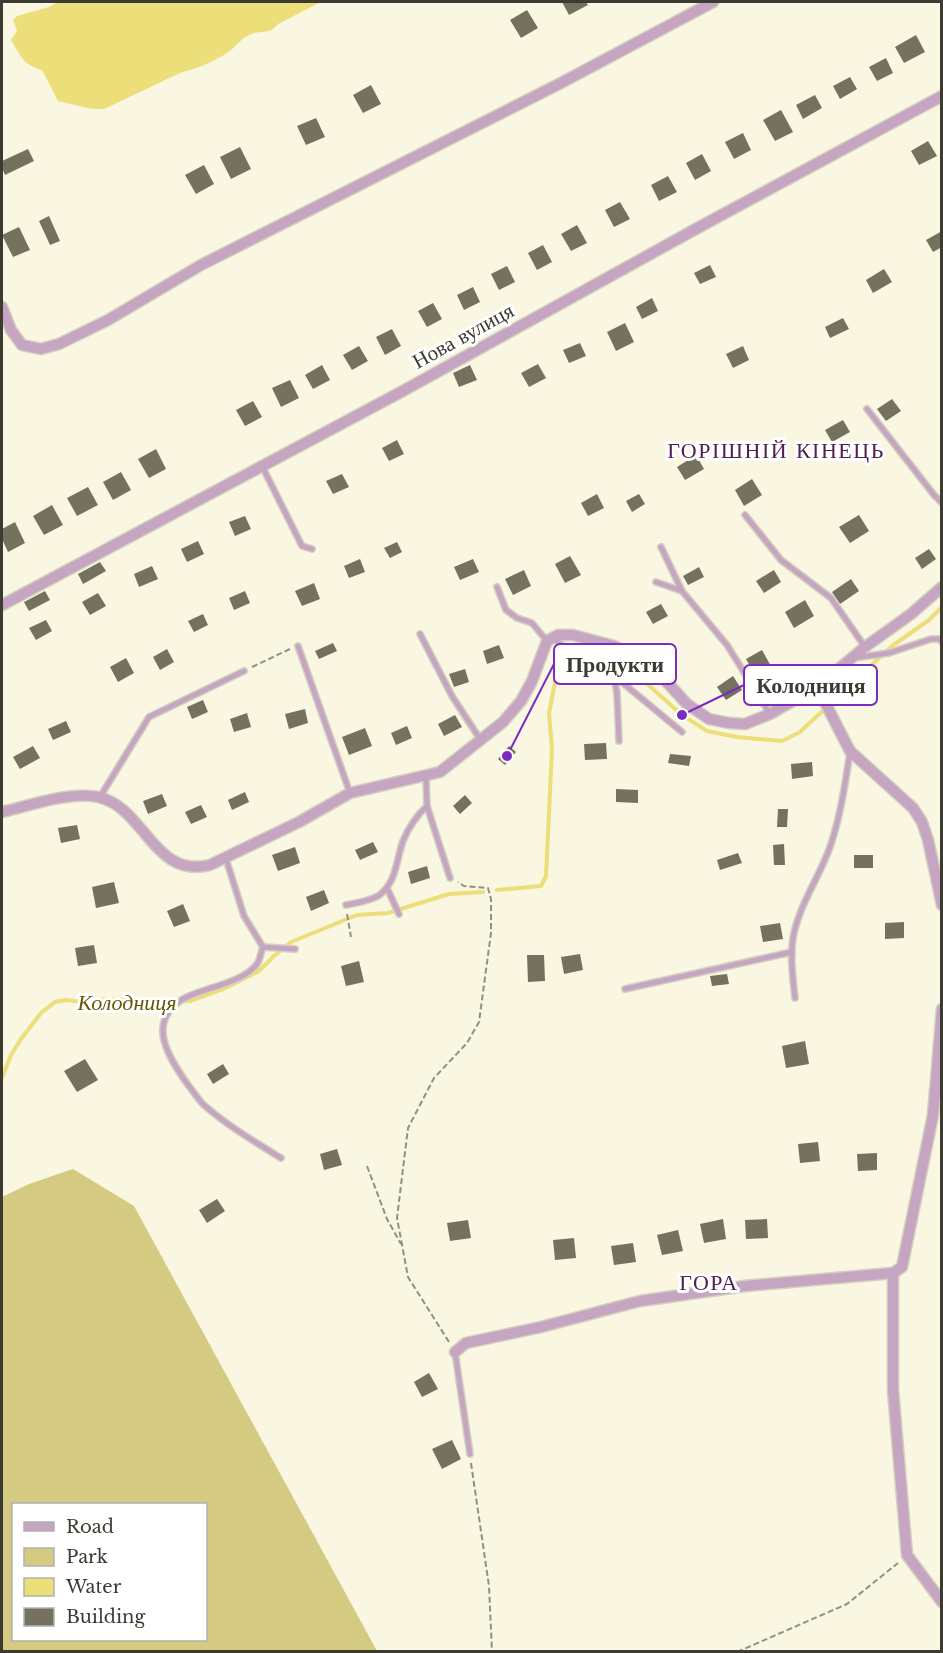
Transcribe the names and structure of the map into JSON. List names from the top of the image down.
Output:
{
  "streets": {
    "street": ["Нова вулиця"]
  },
  "districts": ["ГОРІШНІЙ КІНЕЦЬ", "ГОРА"],
  "water": ["Колодниця"],
  "places": ["Колодниця", "Продукти"],
  "legend": [
    "Road",
    "Park",
    "Water",
    "Building"
  ]
}
